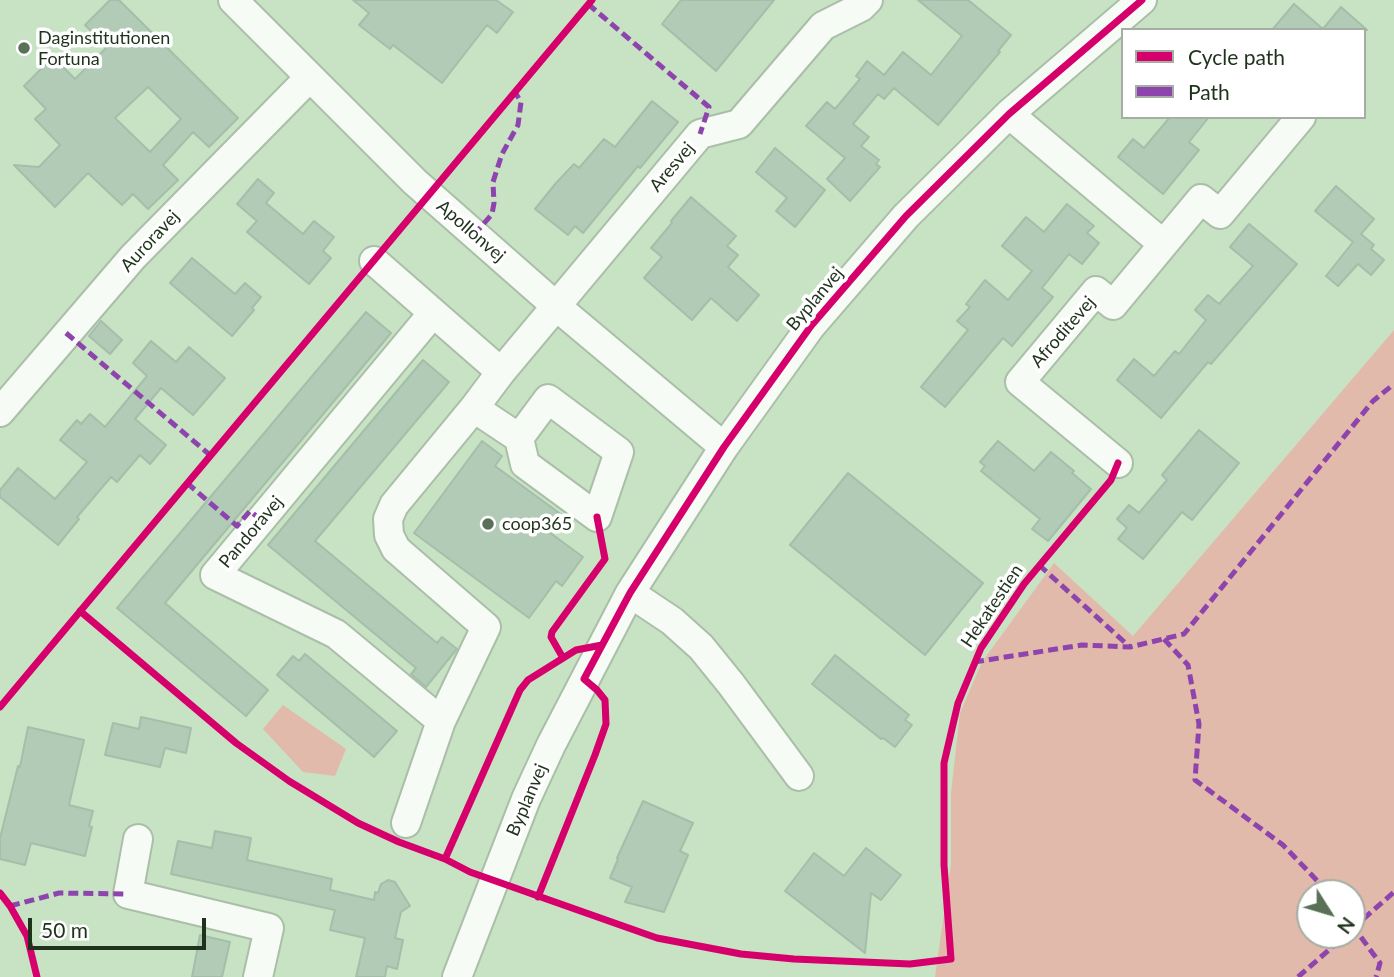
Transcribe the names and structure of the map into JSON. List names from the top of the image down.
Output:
{
  "streets": {
    "street": [
      "Aresvej",
      "Apollonvej",
      "Auroravej",
      "Byplanvej",
      "Afroditevej",
      "Pandoravej"
    ],
    "cycle path": ["Hekatestien"]
  },
  "crossings": [
    ["Aresvej", "Apollonvej"],
    ["Apollonvej", "Auroravej"],
    ["Apollonvej", "Byplanvej"]
  ],
  "places": ["Daginstitutionen Fortuna", "coop365"],
  "legend": ["Cycle path", "Path"],
  "scale_bar": "50 m",
  "north": "bottom right"
}
